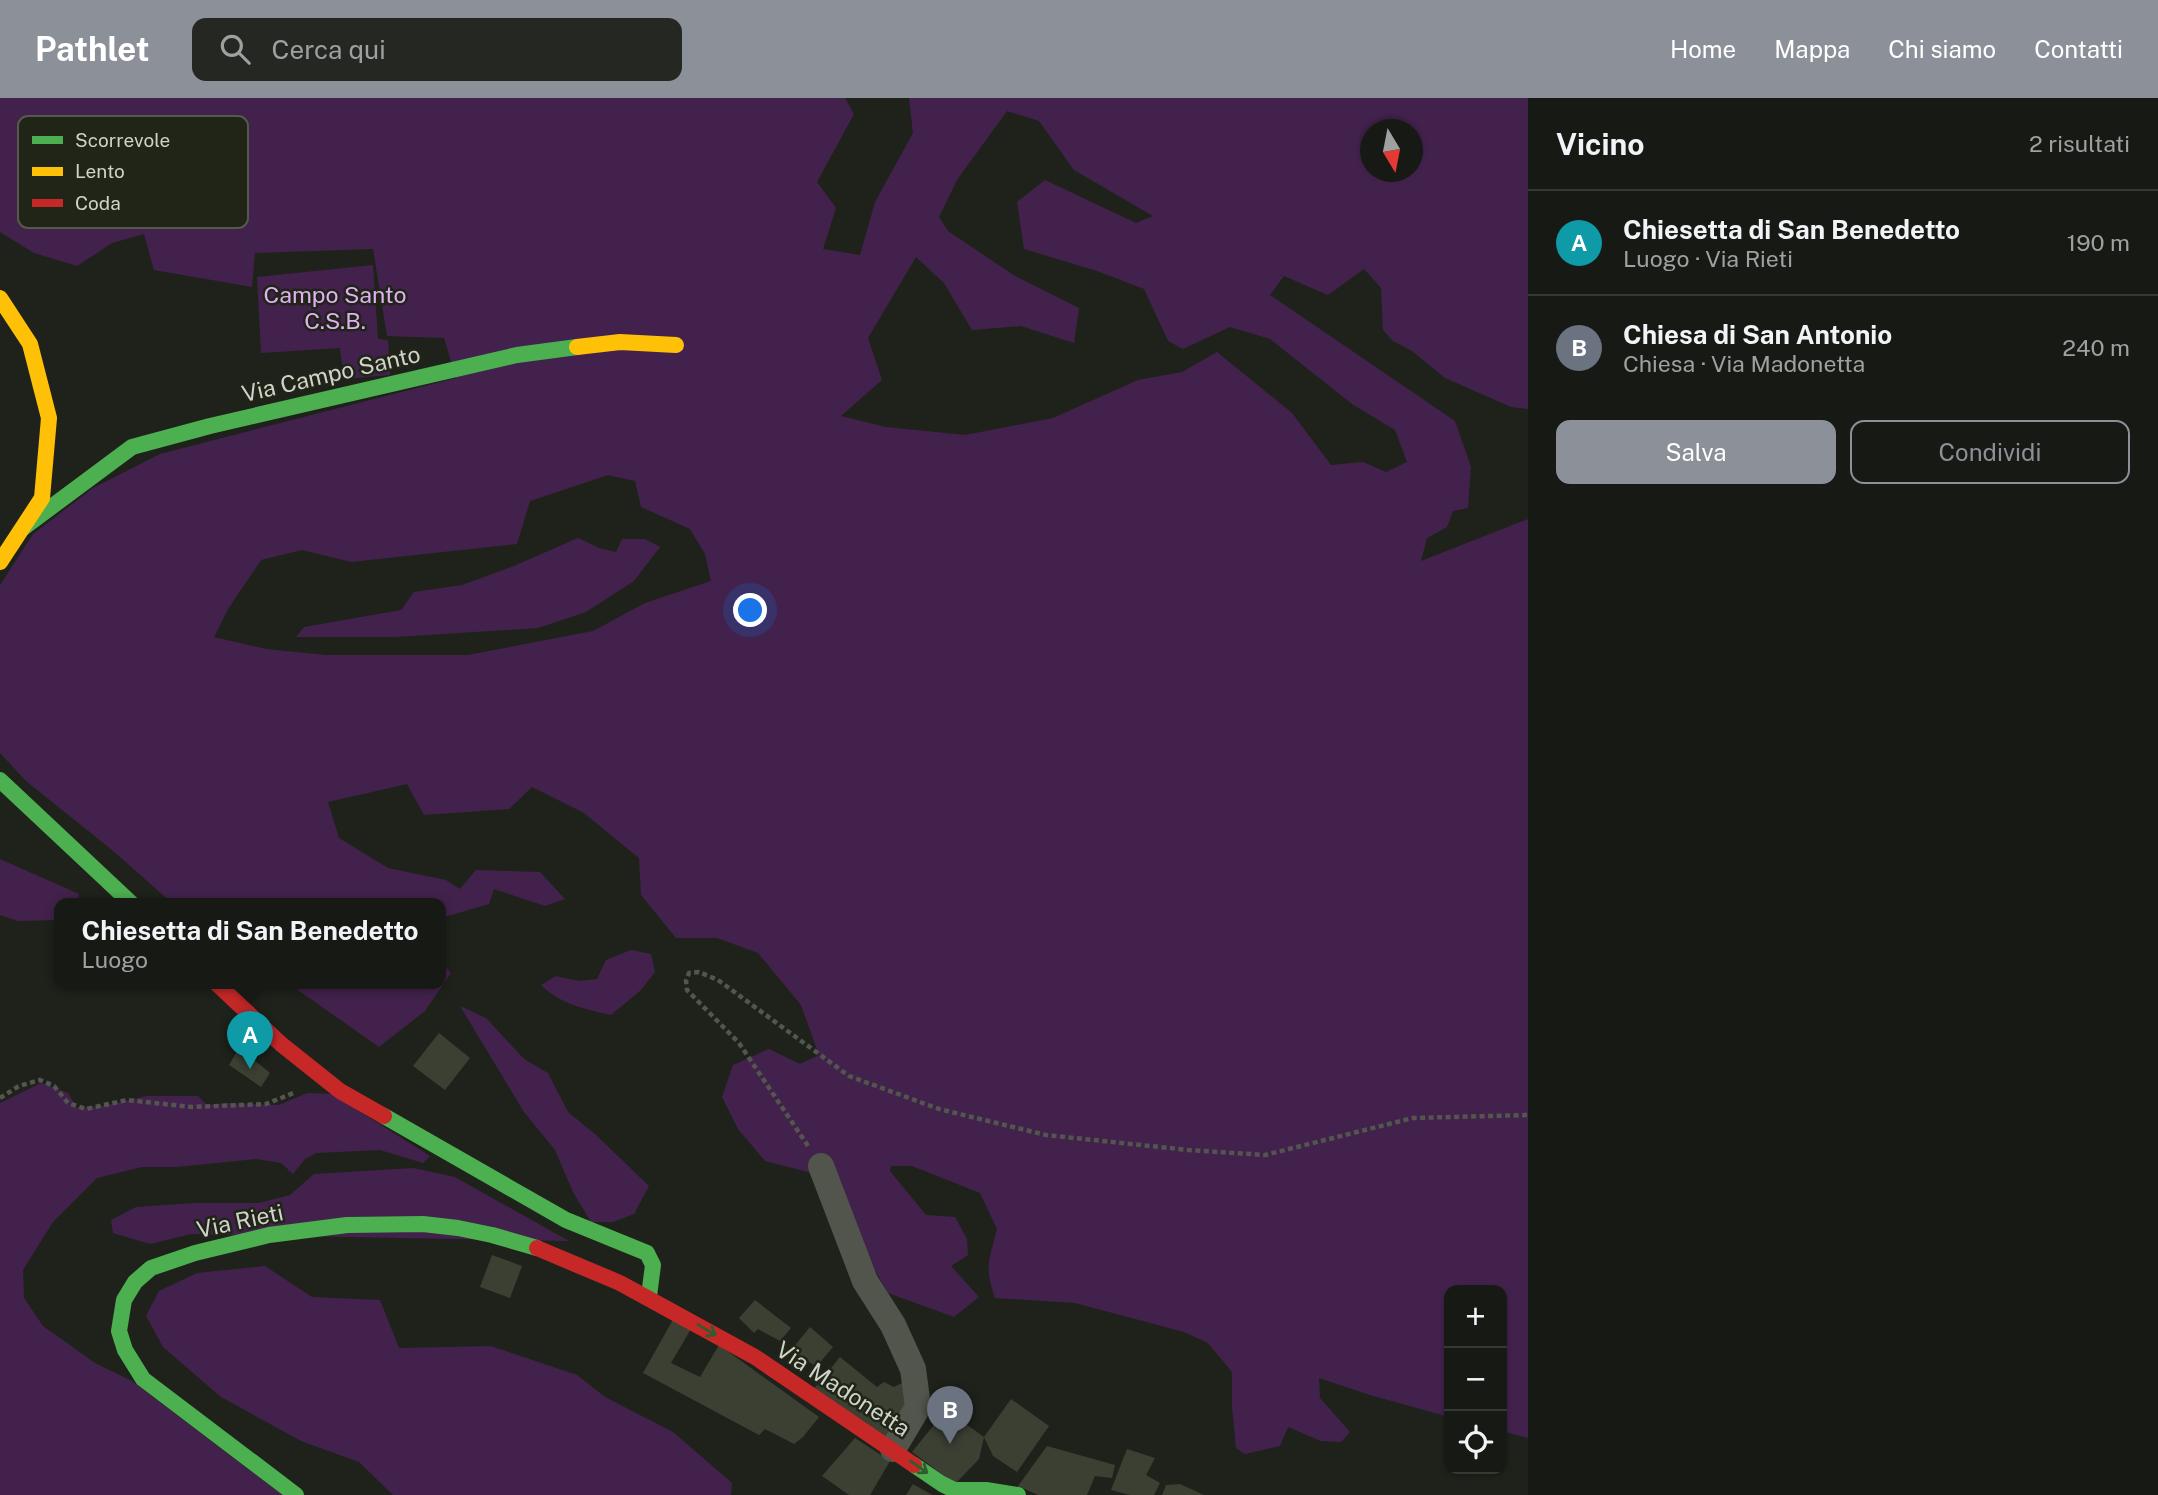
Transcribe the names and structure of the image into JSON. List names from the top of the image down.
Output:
{
  "streets": {
    "street": ["Via Campo Santo", "Via Rieti", "Via Madonetta"]
  },
  "crossings": [
    ["Via Rieti", "Via Madonetta"]
  ],
  "one_way": ["Via Madonetta"],
  "parks": ["Campo Santo C.S.B."],
  "legend": ["Scorrevole", "Lento", "Coda"],
  "north": "bottom",
  "page": {
    "header": "Pathlet",
    "search": "Cerca qui",
    "nav": [
      "Home",
      "Mappa",
      "Chi siamo",
      "Contatti"
    ],
    "heading": ["Vicino", "2 risultati"],
    "list": [
      {
        "mark": "A",
        "name": "Chiesetta di San Benedetto",
        "note": "Luogo · Via Rieti",
        "value": "190 m"
      },
      {
        "mark": "B",
        "name": "Chiesa di San Antonio",
        "note": "Chiesa · Via Madonetta",
        "value": "240 m"
      }
    ],
    "buttons": ["Salva", "Condividi"],
    "popup": ["Chiesetta di San Benedetto", "Luogo"],
    "pins": ["A", "B"],
    "map_buttons": ["+", "−"]
  }
}
